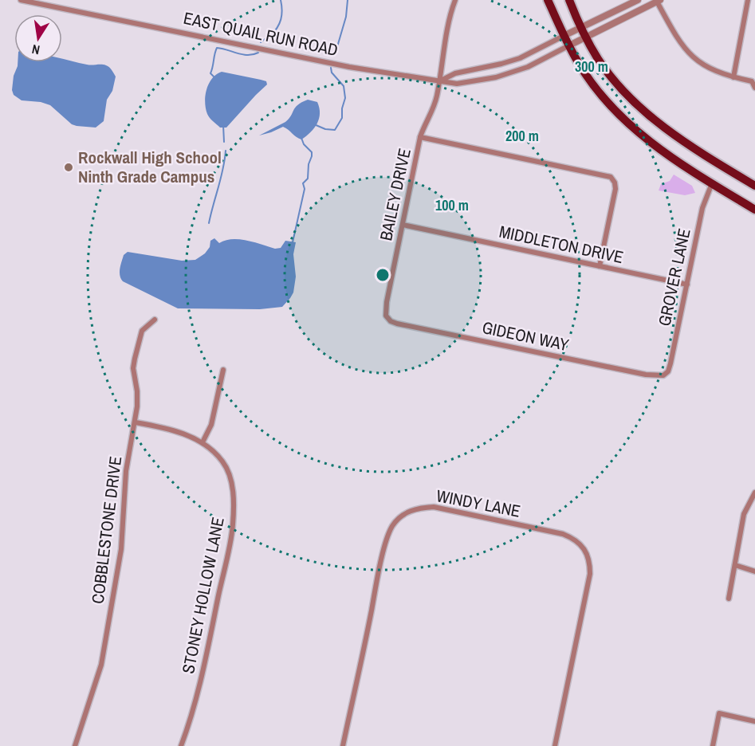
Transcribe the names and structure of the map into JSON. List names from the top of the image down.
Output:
{
  "streets": {
    "street": [
      "EAST QUAIL RUN ROAD",
      "BAILEY DRIVE",
      "MIDDLETON DRIVE",
      "GROVER LANE",
      "GIDEON WAY",
      "WINDY LANE",
      "COBBLESTONE DRIVE",
      "STONEY HOLLOW LANE"
    ]
  },
  "crossings": [
    ["EAST QUAIL RUN ROAD", "BAILEY DRIVE"],
    ["BAILEY DRIVE", "MIDDLETON DRIVE"],
    ["BAILEY DRIVE", "GIDEON WAY"],
    ["MIDDLETON DRIVE", "GROVER LANE"],
    ["GROVER LANE", "GIDEON WAY"],
    ["COBBLESTONE DRIVE", "STONEY HOLLOW LANE"]
  ],
  "places": ["Rockwall High School Ninth Grade Campus"],
  "north": "bottom",
  "rings": ["300 m", "200 m", "100 m"]
}
